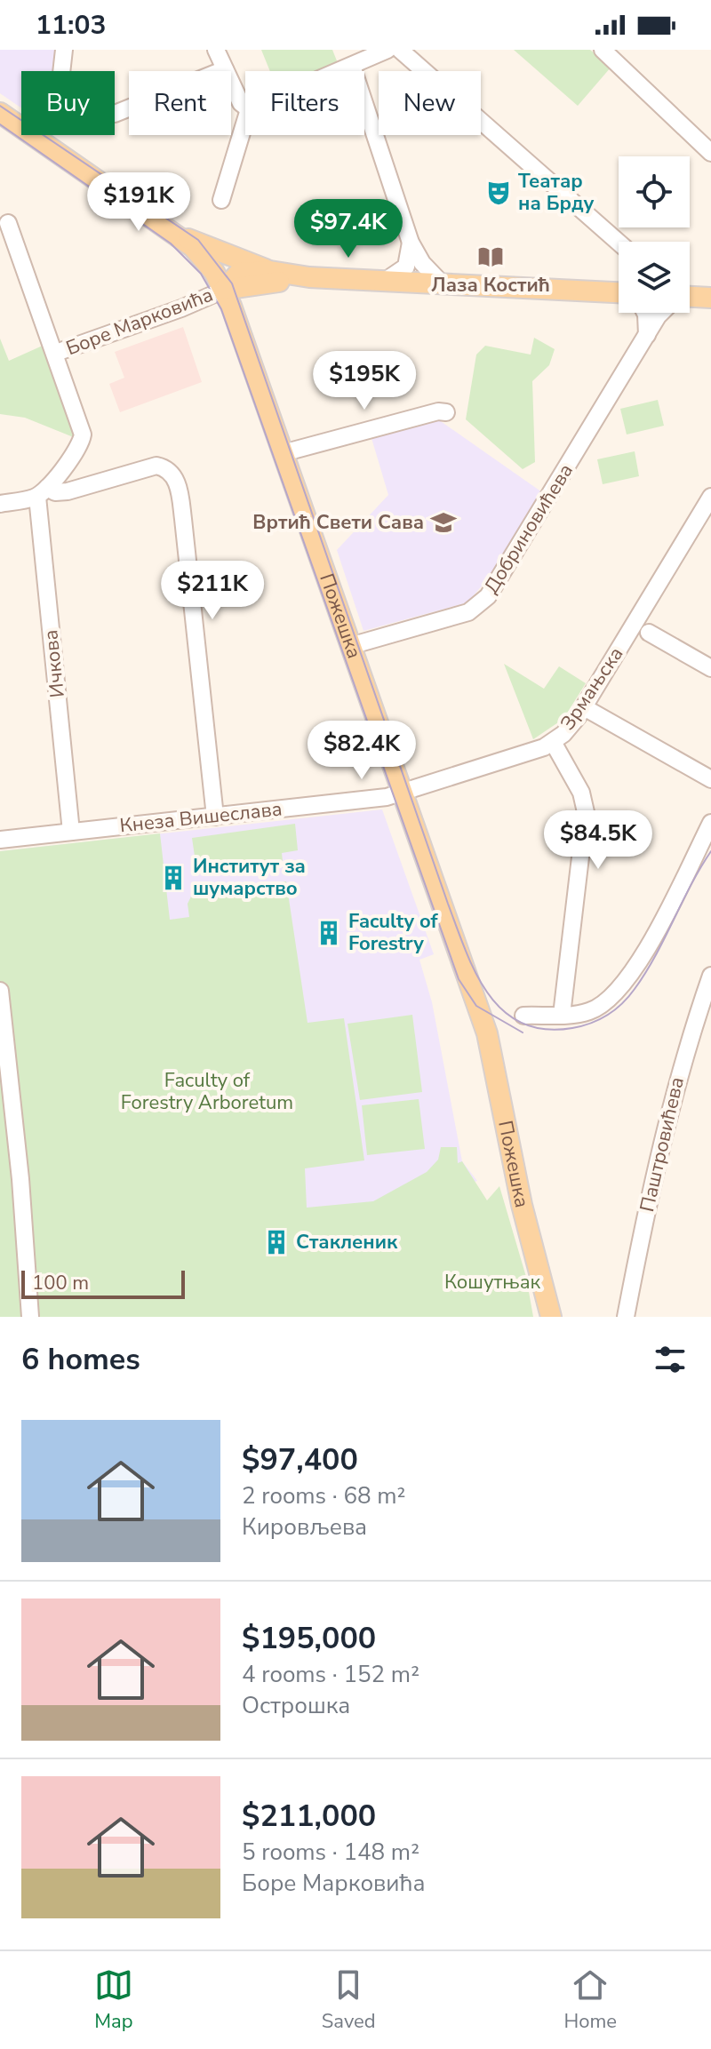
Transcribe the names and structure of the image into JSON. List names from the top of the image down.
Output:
{
  "streets": {
    "main road": ["Пожешка"],
    "street": [
      "Боре Марковића",
      "Добриновићева",
      "Ичкова",
      "Зрмањска",
      "Кнеза Вишеслава",
      "Паштровићева"
    ]
  },
  "crossings": [
    ["Боре Марковића", "Пожешка"],
    ["Боре Марковића", "Ичкова"],
    ["Добриновићева", "Пожешка"],
    ["Пожешка", "Зрмањска"],
    ["Пожешка", "Кнеза Вишеслава"],
    ["Ичкова", "Кнеза Вишеслава"],
    ["Зрмањска", "Кнеза Вишеслава"]
  ],
  "parks": ["Faculty of Forestry Arboretum", "Кошутњак"],
  "places": {
    "theatre": ["Театар на Брду"],
    "library": ["Лаза Костић"],
    "school or university": ["Вртић Свети Сава"],
    "building": ["Институт за шумарство", "Faculty of Forestry", "Стакленик"]
  },
  "scale_bar": "100 m",
  "page": {
    "status": "11:03",
    "chip": [
      "Buy",
      "Rent",
      "Filters",
      "New"
    ],
    "price": [
      "$191K",
      "$97.4K",
      "$195K",
      "$211K",
      "$82.4K",
      "$84.5K"
    ],
    "scale": "100 m",
    "heading": "6 homes",
    "list": [
      {
        "name": "$97,400",
        "note": "2 rooms · 68 m² · Кировљева"
      },
      {
        "name": "$195,000",
        "note": "4 rooms · 152 m² · Острошка"
      },
      {
        "name": "$211,000",
        "note": "5 rooms · 148 m² · Боре Марковића"
      }
    ],
    "tabs": ["Map", "Saved", "Home"]
  }
}
